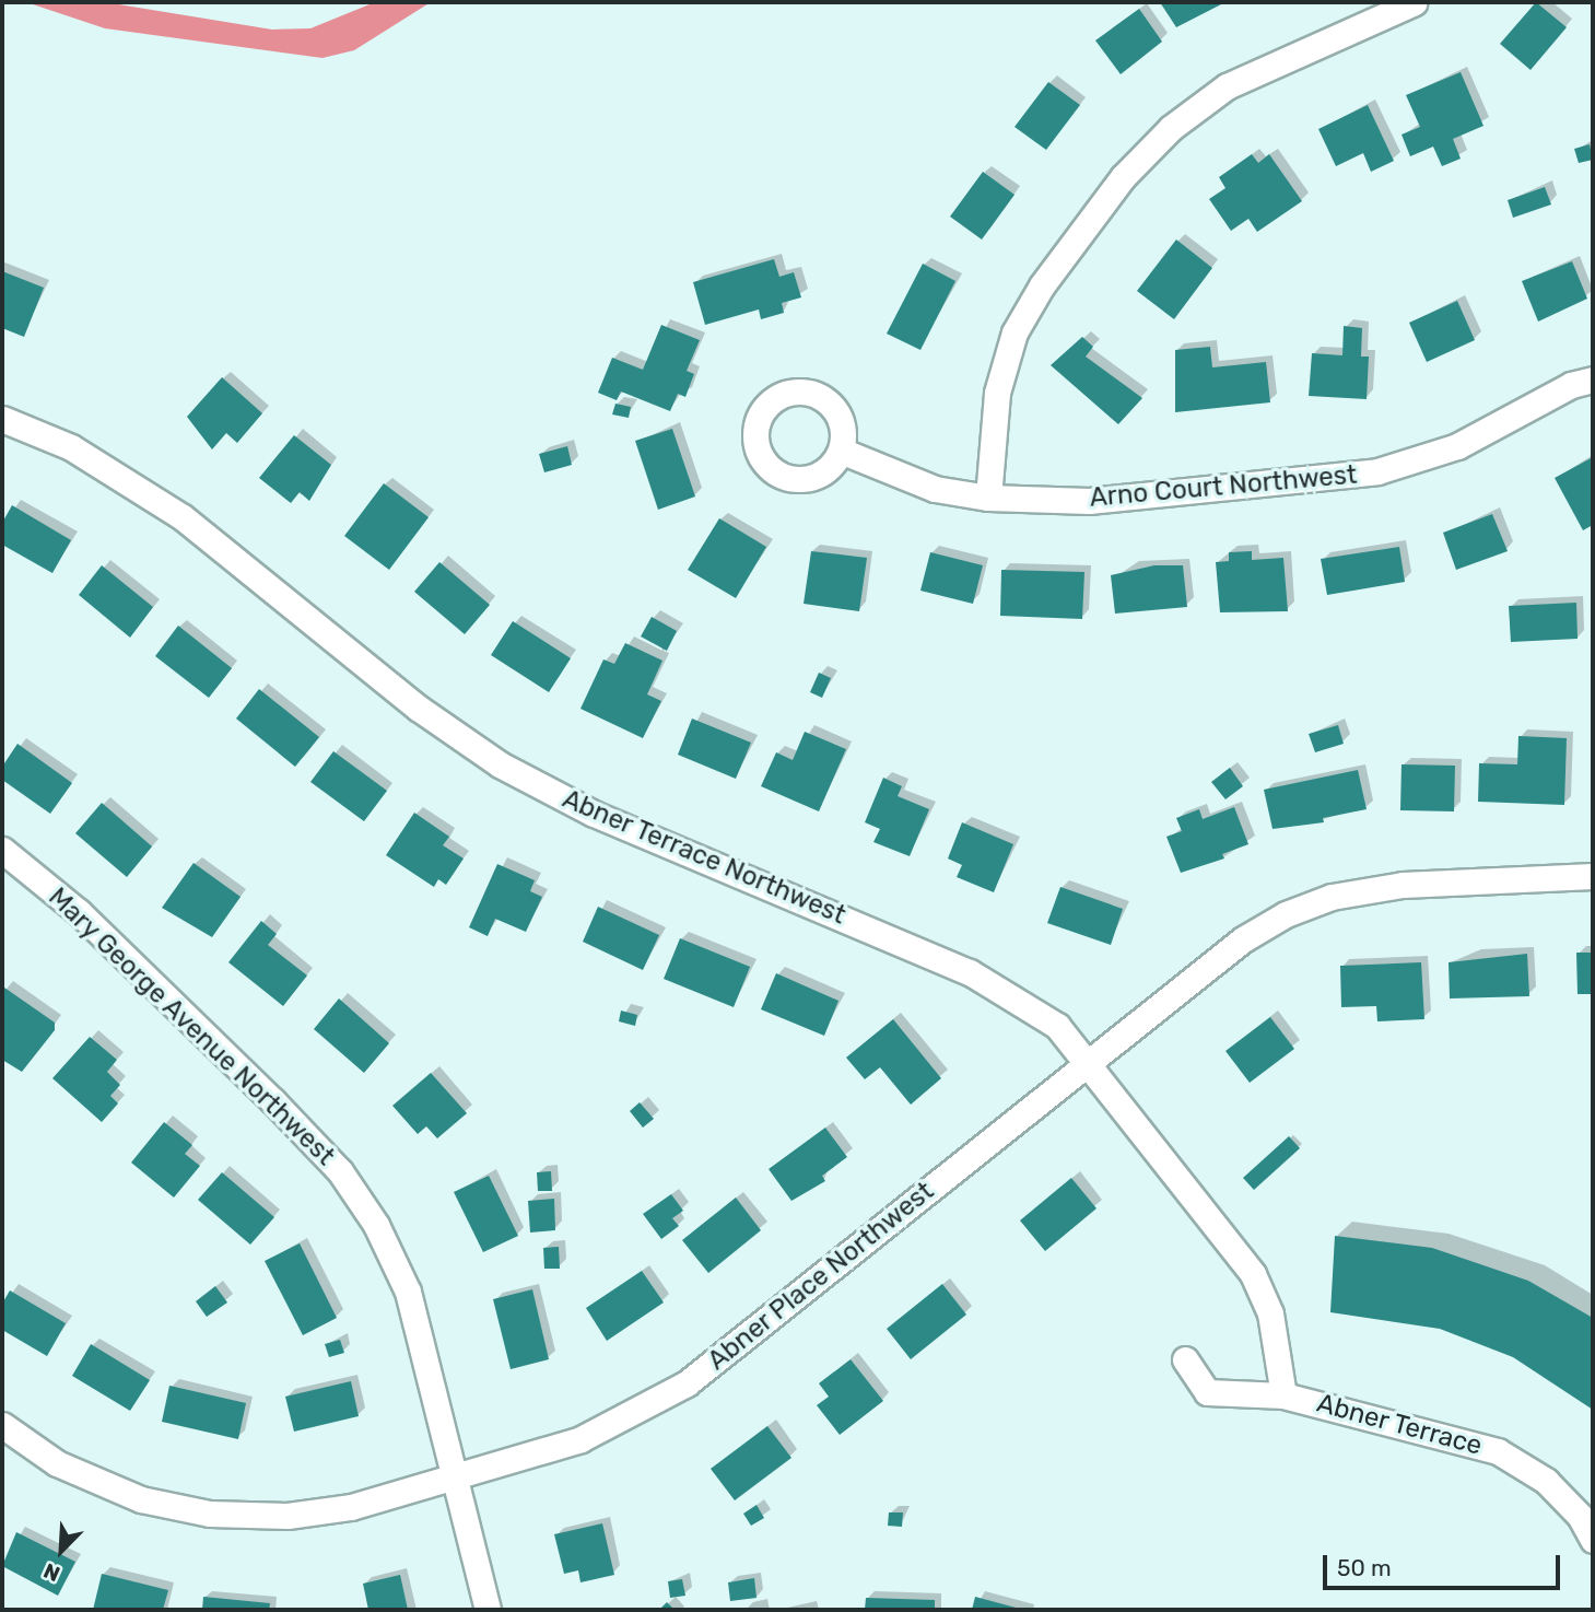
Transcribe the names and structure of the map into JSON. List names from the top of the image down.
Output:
{
  "streets": {
    "street": [
      "Arno Court Northwest",
      "Abner Terrace Northwest",
      "Mary George Avenue Northwest",
      "Abner Place Northwest",
      "Abner Terrace"
    ]
  },
  "crossings": [
    ["Abner Terrace Northwest", "Abner Place Northwest"],
    ["Abner Terrace Northwest", "Abner Terrace"],
    ["Mary George Avenue Northwest", "Abner Place Northwest"]
  ],
  "scale_bar": "50 m",
  "north": "bottom left"
}
